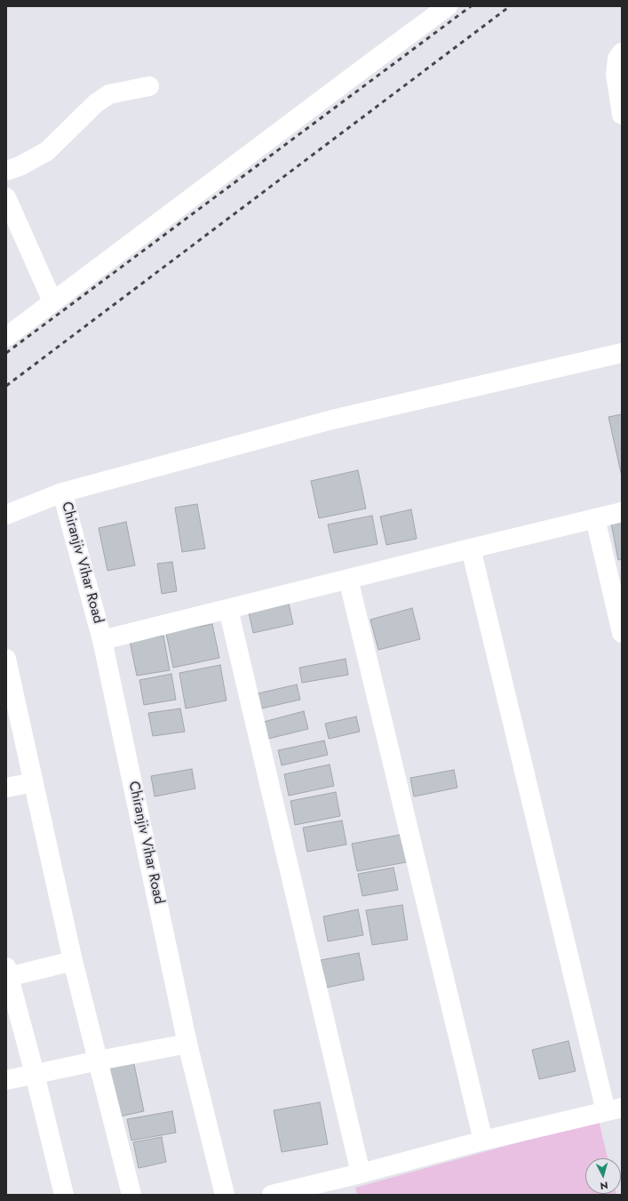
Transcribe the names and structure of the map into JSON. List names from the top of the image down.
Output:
{
  "streets": {
    "street": ["Chiranjiv Vihar Road"]
  },
  "north": "bottom"
}
